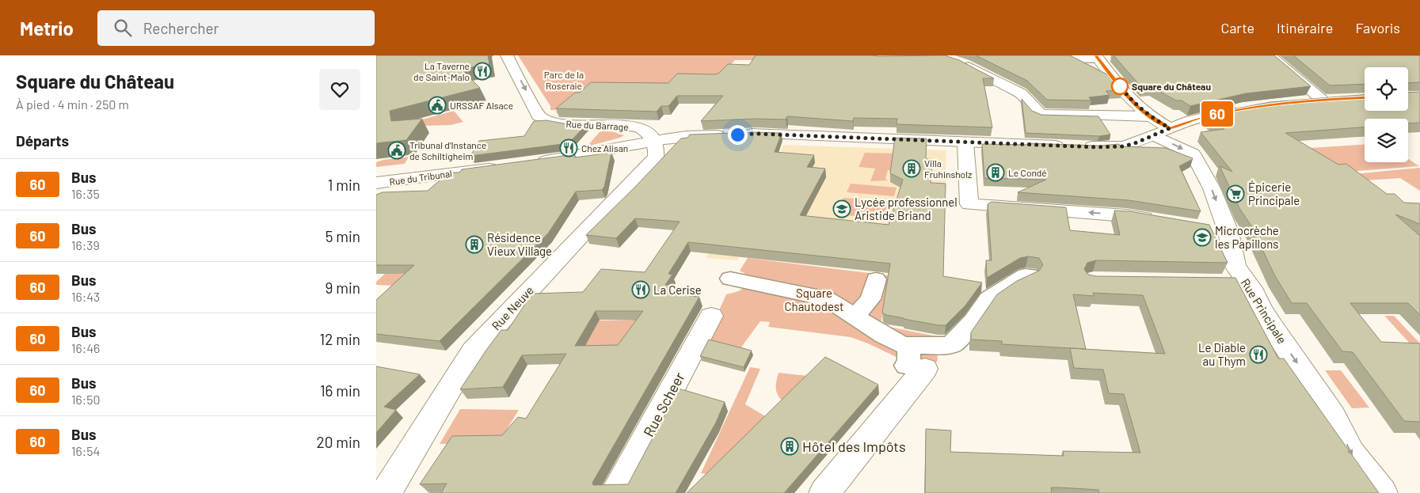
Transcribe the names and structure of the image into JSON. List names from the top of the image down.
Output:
{
  "streets": {
    "street": [
      "Rue du Barrage",
      "Rue du Tribunal",
      "Rue Neuve",
      "Rue Principale",
      "Rue Scheer"
    ]
  },
  "crossings": [
    ["Rue du Barrage", "Rue Neuve"]
  ],
  "one_way": ["Rue du Barrage", "Rue Principale"],
  "parks": ["Parc de la Roseraie", "Square Chautodest"],
  "places": {
    "restaurant": [
      "La Taverne de Saint-Malo",
      "Chez Alisan",
      "La Cerise",
      "Le Diable au Thym"
    ],
    "other": ["Square du Château"],
    "public building": ["URSSAF Alsace", "Tribunal d'Instance de Schiltigheim"],
    "building": [
      "Villa Fruhinsholz",
      "Le Condé",
      "Résidence Vieux Village",
      "Hôtel des Impôts"
    ],
    "supermarket": ["Épicerie Principale"],
    "school or university": ["Lycée professionnel Aristide Briand", "Microcrèche les Papillons"]
  },
  "lines": ["bus line 60"],
  "page": {
    "header": "Metrio",
    "search": "Rechercher",
    "nav": ["Carte", "Itinéraire", "Favoris"],
    "heading": [
      ["Square du Château", "À pied · 4 min · 250 m"],
      "Départs"
    ],
    "on_map": "60",
    "list": [
      {
        "mark": "60",
        "name": "Bus",
        "note": "16:35",
        "value": "1 min"
      },
      {
        "mark": "60",
        "name": "Bus",
        "note": "16:39",
        "value": "5 min"
      },
      {
        "mark": "60",
        "name": "Bus",
        "note": "16:43",
        "value": "9 min"
      },
      {
        "mark": "60",
        "name": "Bus",
        "note": "16:46",
        "value": "12 min"
      },
      {
        "mark": "60",
        "name": "Bus",
        "note": "16:50",
        "value": "16 min"
      },
      {
        "mark": "60",
        "name": "Bus",
        "note": "16:54",
        "value": "20 min"
      }
    ]
  }
}
